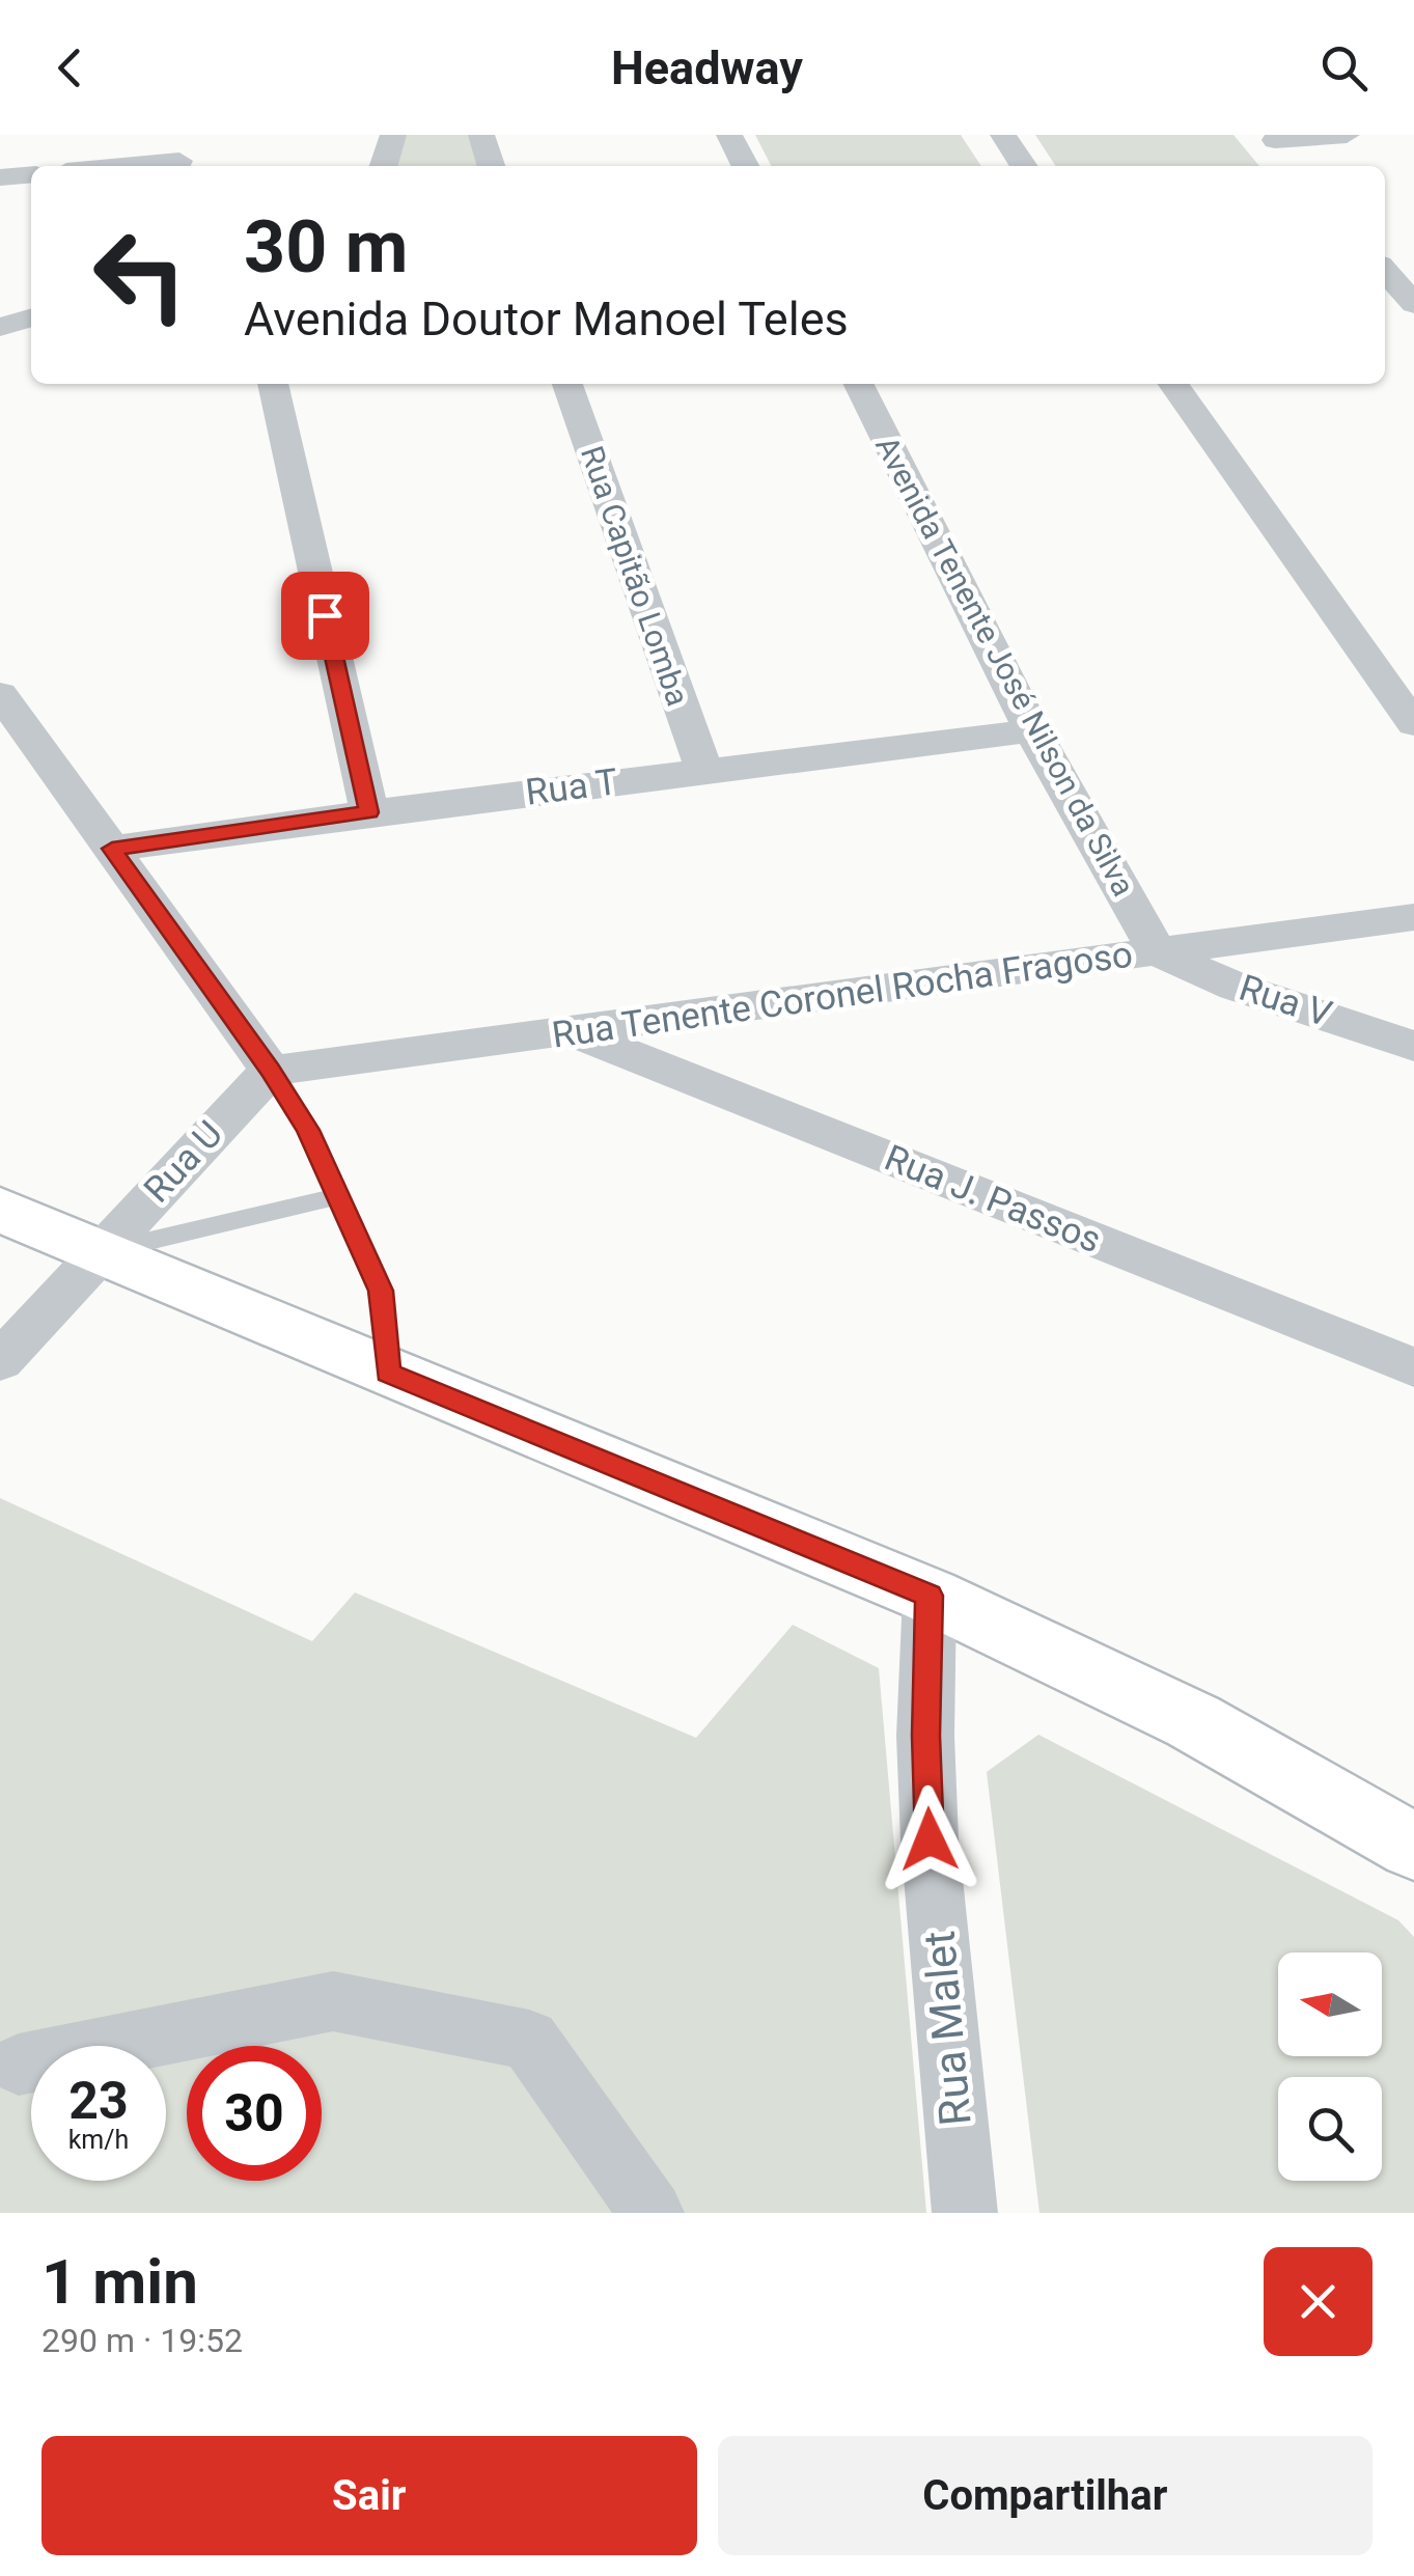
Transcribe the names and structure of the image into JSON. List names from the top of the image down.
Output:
{
  "streets": {
    "street": [
      "Rua Capitão Lomba",
      "Avenida Tenente José Nilson da Silva",
      "Rua T",
      "Rua Tenente Coronel Rocha Fragoso",
      "Rua V",
      "Rua U",
      "Rua J. Passos",
      "Rua Malet"
    ]
  },
  "crossings": [
    ["Rua Capitão Lomba", "Rua T"],
    ["Avenida Tenente José Nilson da Silva", "Rua T"],
    ["Avenida Tenente José Nilson da Silva", "Rua Tenente Coronel Rocha Fragoso"],
    ["Avenida Tenente José Nilson da Silva", "Rua V"],
    ["Rua Tenente Coronel Rocha Fragoso", "Rua V"],
    ["Rua Tenente Coronel Rocha Fragoso", "Rua U"],
    ["Rua Tenente Coronel Rocha Fragoso", "Rua J. Passos"]
  ],
  "north": "left",
  "page": {
    "header": "Headway",
    "turn": ["30 m", "Avenida Doutor Manoel Teles"],
    "speed": "23 km/h",
    "limit": "30",
    "heading": ["1 min", "290 m · 19:52"],
    "buttons": ["Sair", "Compartilhar"]
  }
}
